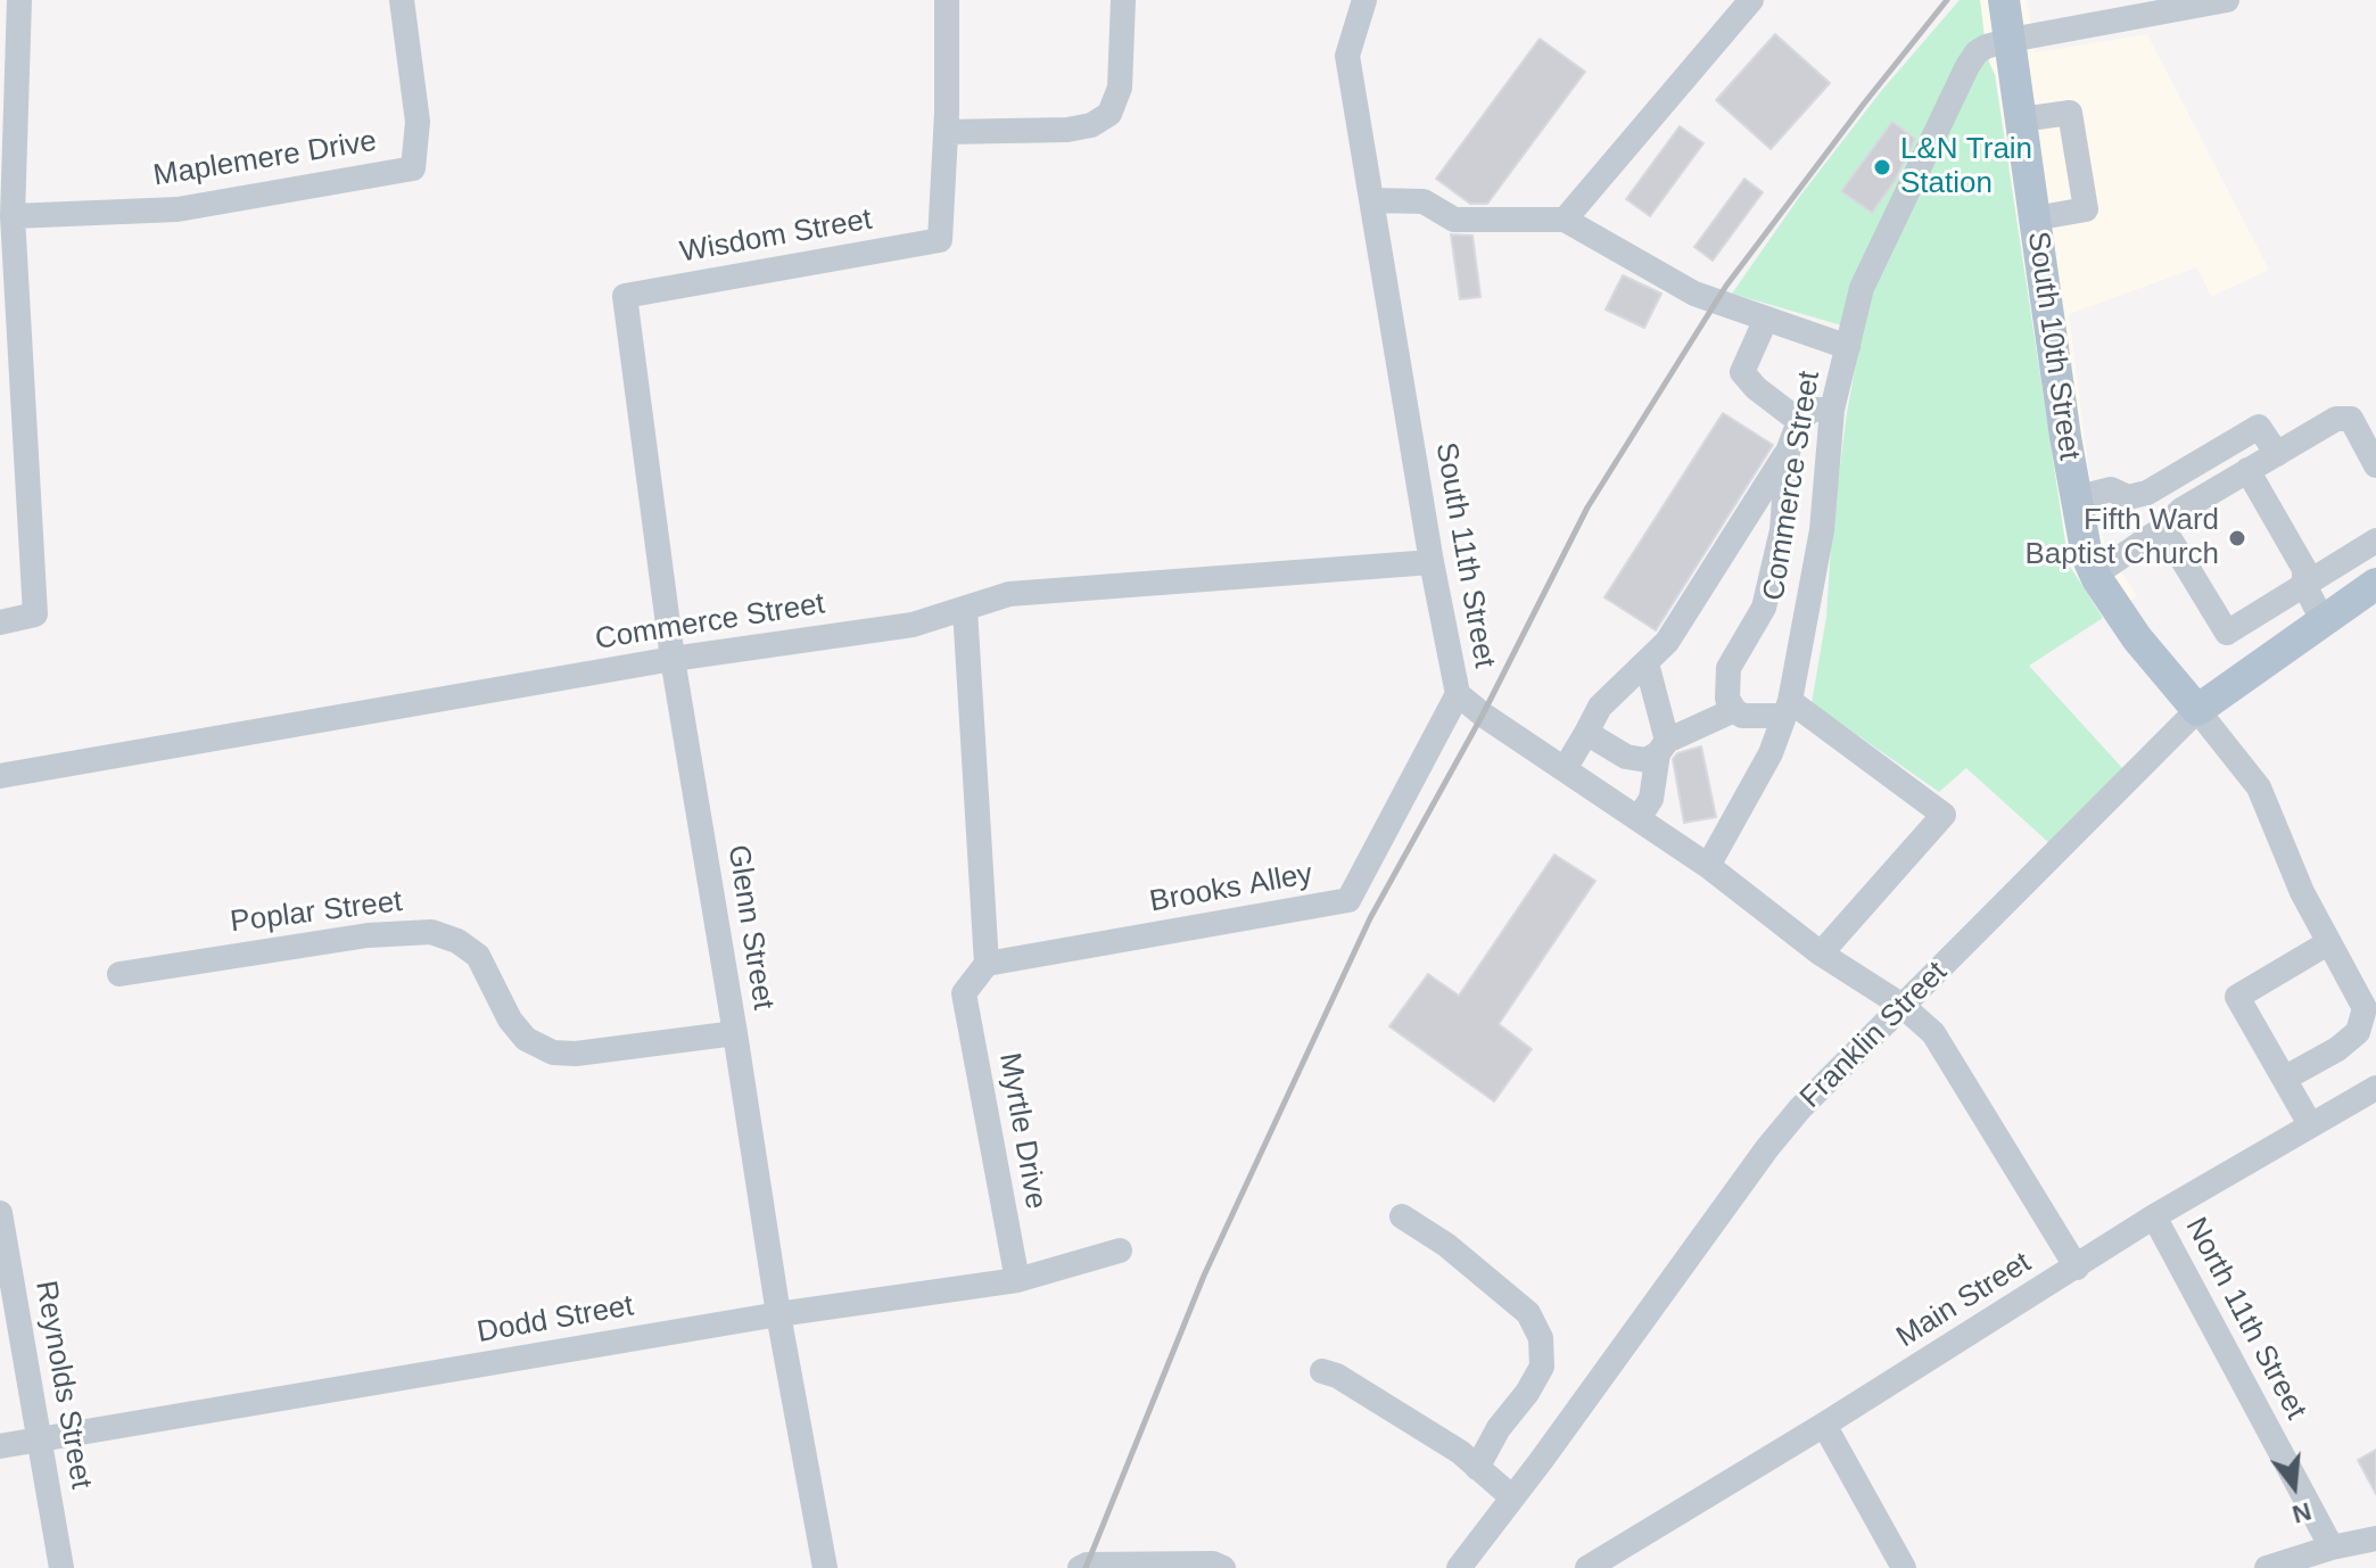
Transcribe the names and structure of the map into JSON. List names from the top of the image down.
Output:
{
  "streets": {
    "main road": ["South 10th Street", "Franklin Street"],
    "street": [
      "Maplemere Drive",
      "Wisdom Street",
      "Commerce Street",
      "South 11th Street",
      "Brooks Alley",
      "Poplar Street",
      "Glenn Street",
      "Myrtle Drive",
      "Main Street",
      "North 11th Street",
      "Dodd Street",
      "Reynolds Street"
    ]
  },
  "crossings": [
    ["Wisdom Street", "Glenn Street"],
    ["South 10th Street", "Commerce Street"],
    ["South 10th Street", "Franklin Street"],
    ["Commerce Street", "South 11th Street"],
    ["Commerce Street", "Glenn Street"],
    ["South 11th Street", "Brooks Alley"],
    ["South 11th Street", "Franklin Street"],
    ["Brooks Alley", "Myrtle Drive"],
    ["Poplar Street", "Glenn Street"],
    ["Glenn Street", "Dodd Street"],
    ["Myrtle Drive", "Dodd Street"],
    ["Main Street", "North 11th Street"],
    ["Dodd Street", "Reynolds Street"]
  ],
  "places": ["L&N Train Station", "Fifth Ward Baptist Church"],
  "north": "bottom"
}
